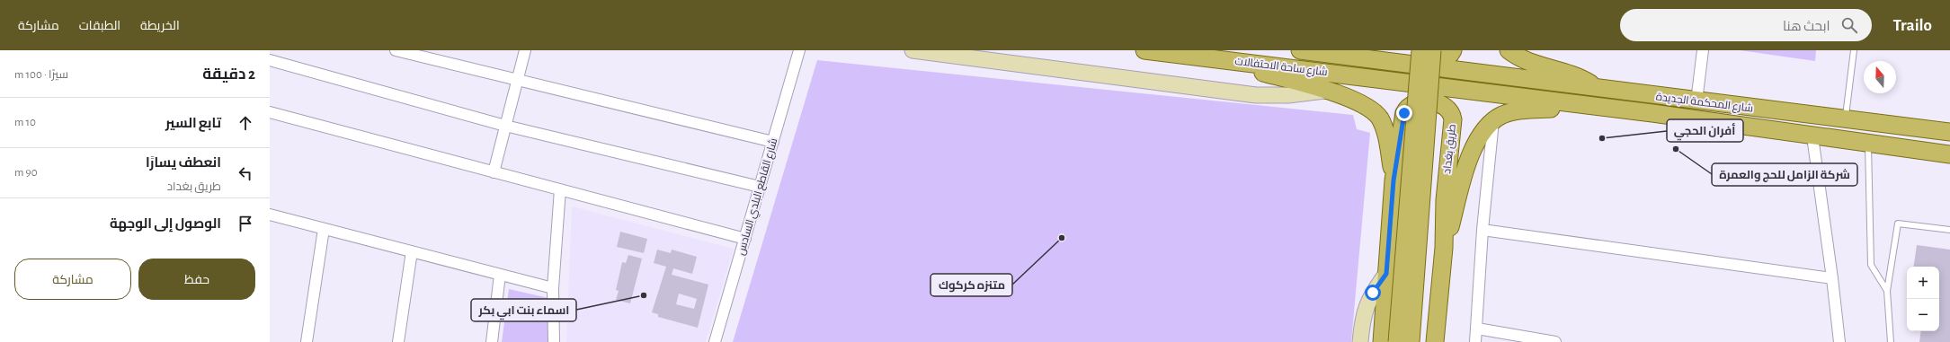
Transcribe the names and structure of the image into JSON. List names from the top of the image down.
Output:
{
  "streets": {
    "main road": ["شارع ساحة الاحتفالات", "شارع المحكمة الجديدة", "طريق بغداد"],
    "street": ["شارع القاطع البلدي السادس"]
  },
  "crossings": [
    ["شارع ساحة الاحتفالات", "شارع المحكمة الجديدة"]
  ],
  "places": [
    "أفران الحجي",
    "شركة الزامل للحج والعمرة",
    "متنزه كركوك",
    "اسماء بنت ابي بكر"
  ],
  "north": "top",
  "page": {
    "header": "Trailo",
    "search": "ابحث هنا",
    "nav": ["الخريطة", "الطبقات", "مشاركة"],
    "heading": ["2 دقيقة", "سيرًا · 100 m"],
    "list": [
      ["تابع السير", "10 m"],
      ["انعطف يسارًا", "طريق بغداد", "90 m"],
      "الوصول إلى الوجهة"
    ],
    "buttons": ["حفظ", "مشاركة"],
    "map_buttons": ["+", "−"]
  }
}
